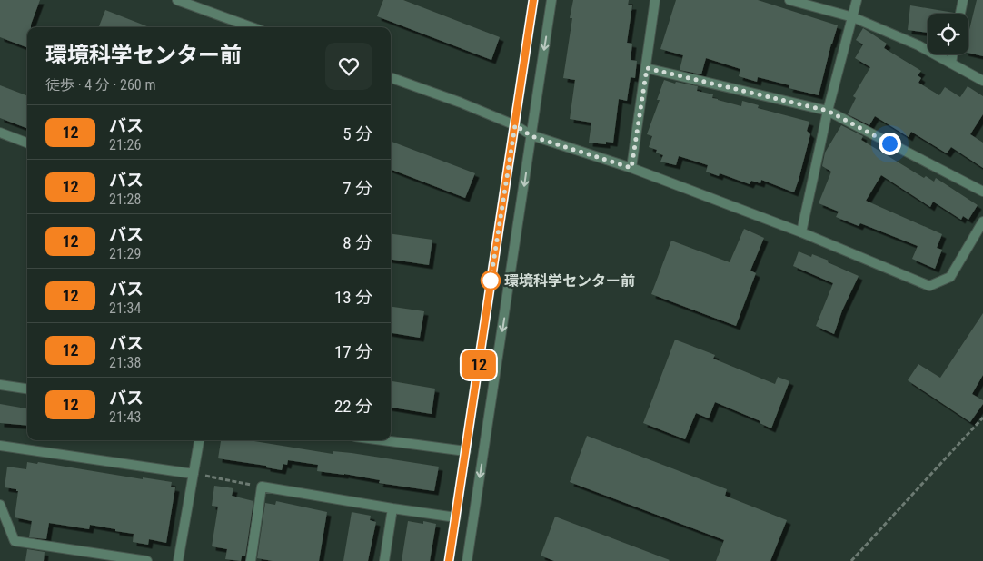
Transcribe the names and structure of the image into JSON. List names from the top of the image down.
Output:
{
  "places": ["環境科学センター前"],
  "lines": ["bus line 12"],
  "page": {
    "on_map": "12",
    "heading": ["環境科学センター前", "徒歩 · 4 分 · 260 m"],
    "list": [
      {
        "mark": "12",
        "name": "バス",
        "note": "21:26",
        "value": "5 分"
      },
      {
        "mark": "12",
        "name": "バス",
        "note": "21:28",
        "value": "7 分"
      },
      {
        "mark": "12",
        "name": "バス",
        "note": "21:29",
        "value": "8 分"
      },
      {
        "mark": "12",
        "name": "バス",
        "note": "21:34",
        "value": "13 分"
      },
      {
        "mark": "12",
        "name": "バス",
        "note": "21:38",
        "value": "17 分"
      },
      {
        "mark": "12",
        "name": "バス",
        "note": "21:43",
        "value": "22 分"
      }
    ]
  }
}
